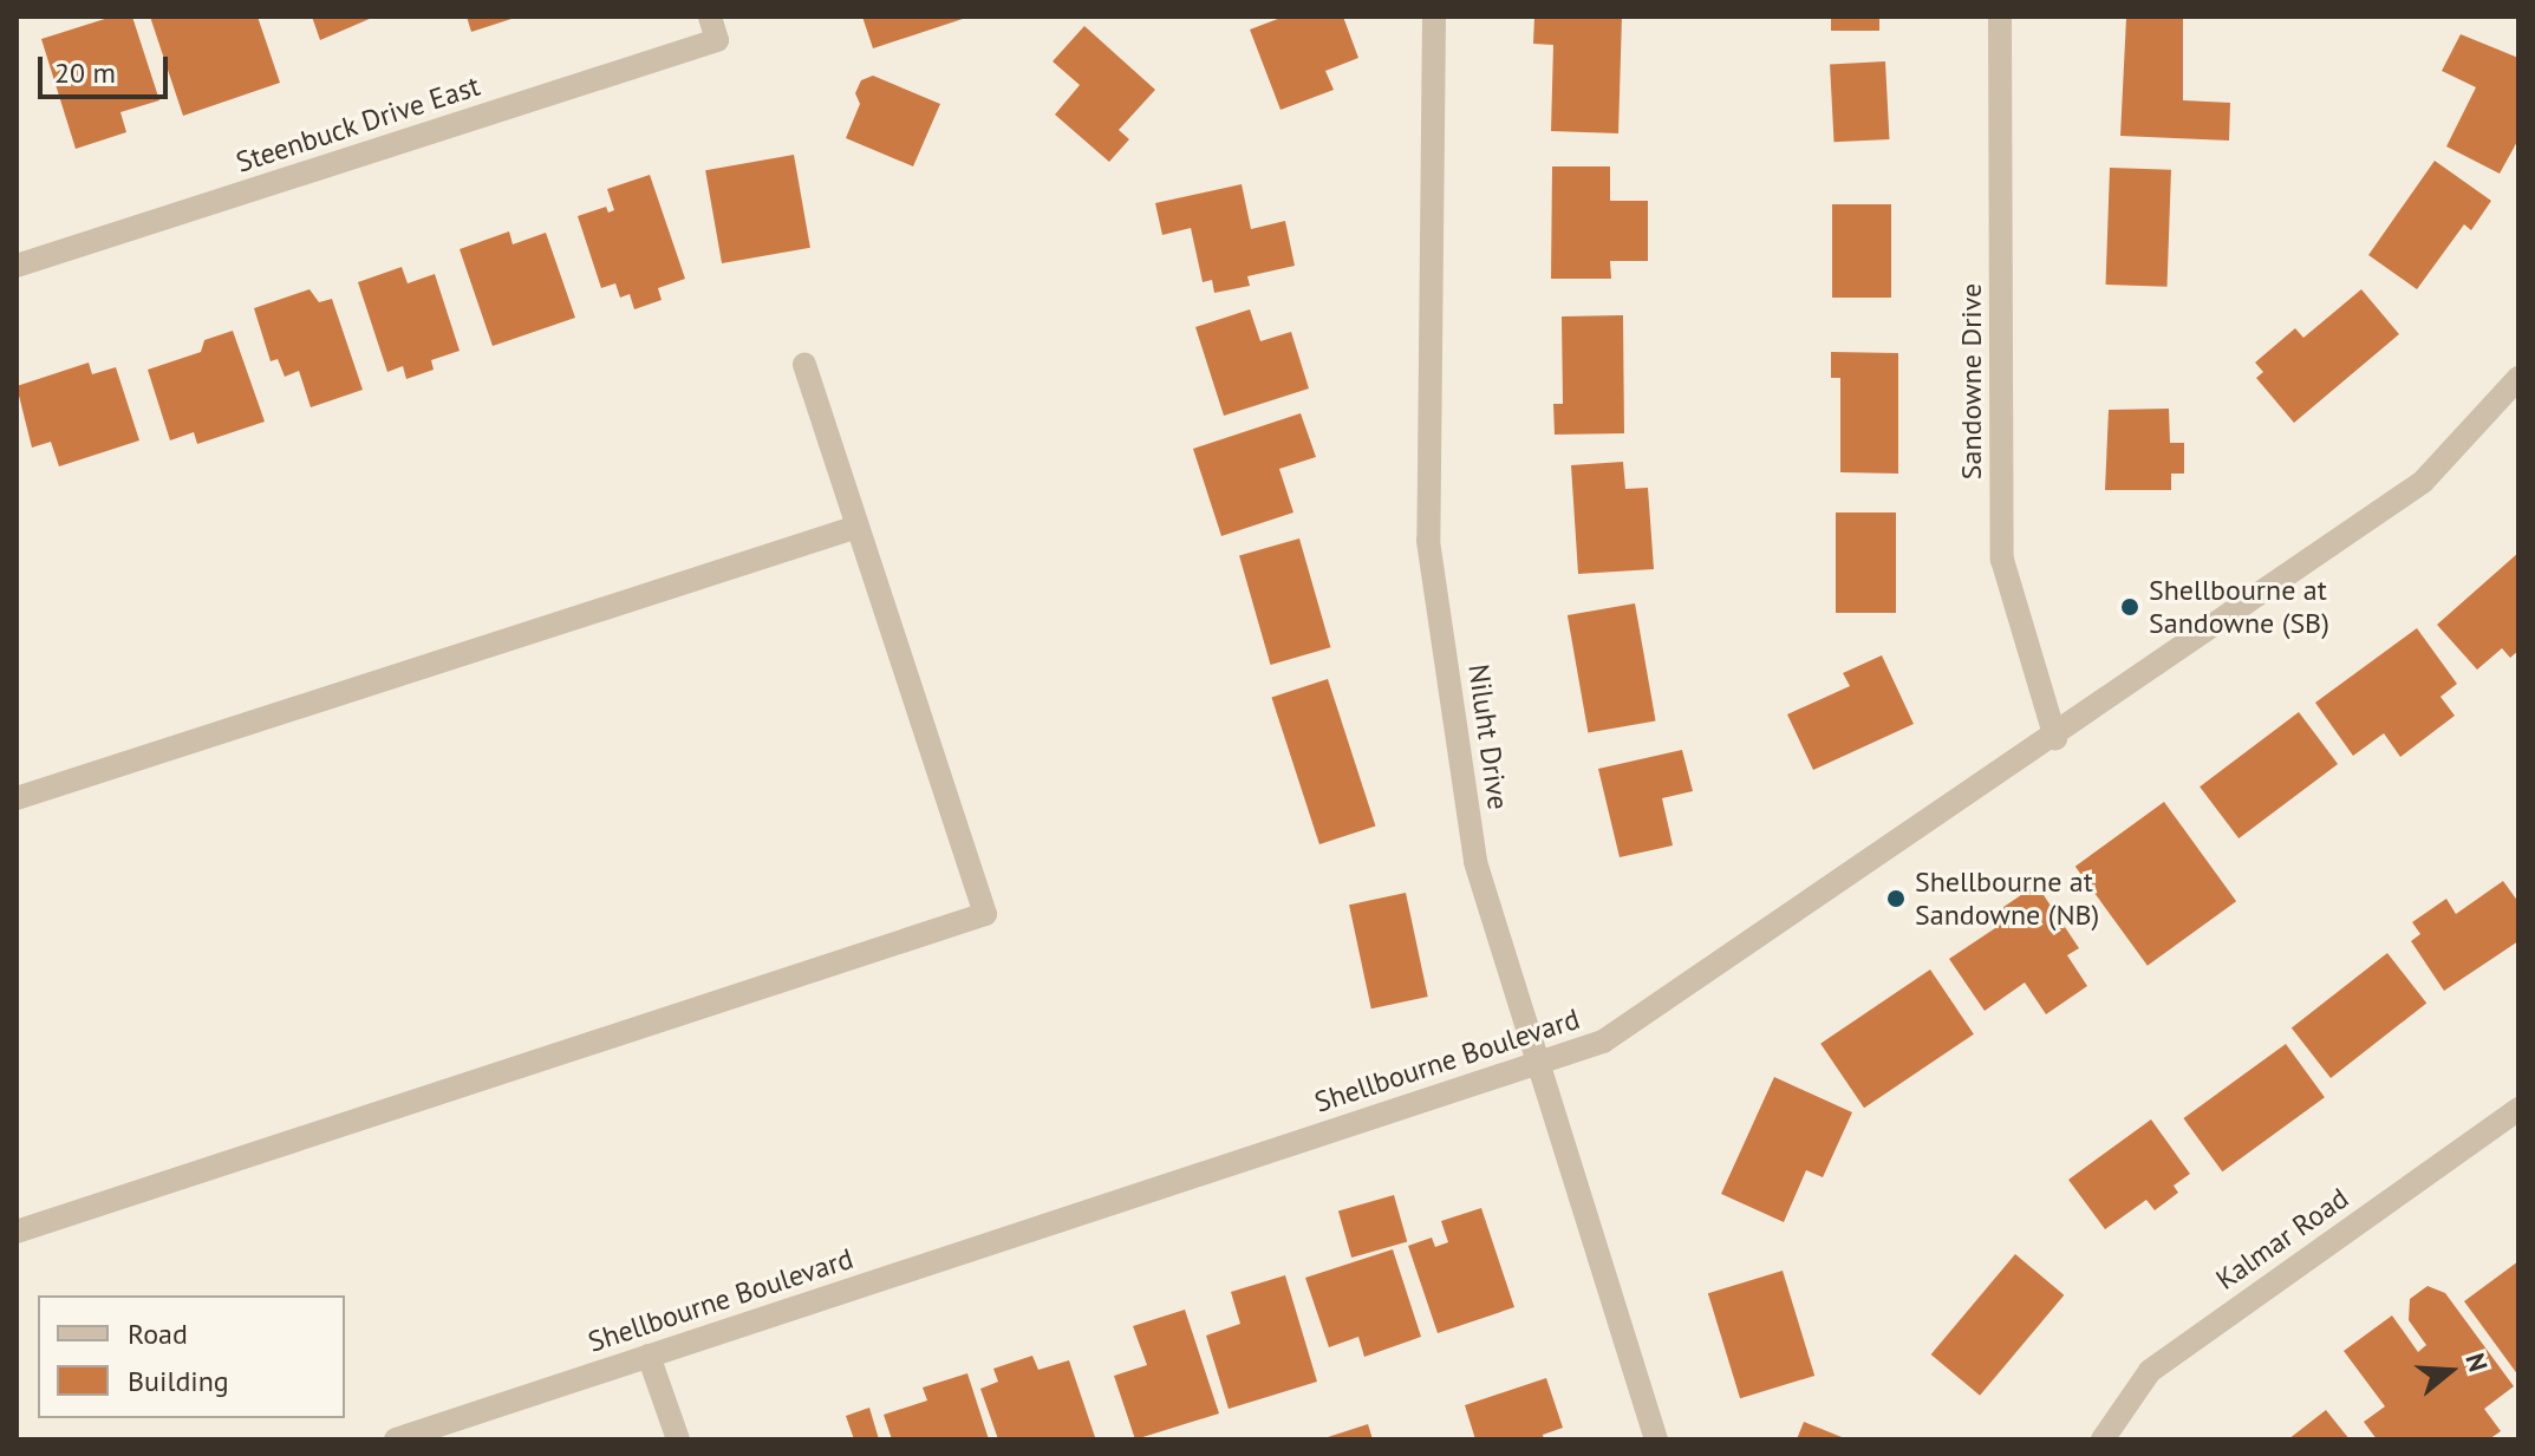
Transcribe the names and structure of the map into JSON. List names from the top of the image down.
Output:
{
  "streets": {
    "street": [
      "Steenbuck Drive East",
      "Sandowne Drive",
      "Niluht Drive",
      "Shellbourne Boulevard",
      "Kalmar Road"
    ]
  },
  "crossings": [
    ["Sandowne Drive", "Shellbourne Boulevard"],
    ["Niluht Drive", "Shellbourne Boulevard"]
  ],
  "places": ["Shellbourne at Sandowne (SB)", "Shellbourne at Sandowne (NB)"],
  "legend": ["Road", "Building"],
  "scale_bar": "20 m",
  "north": "right"
}
